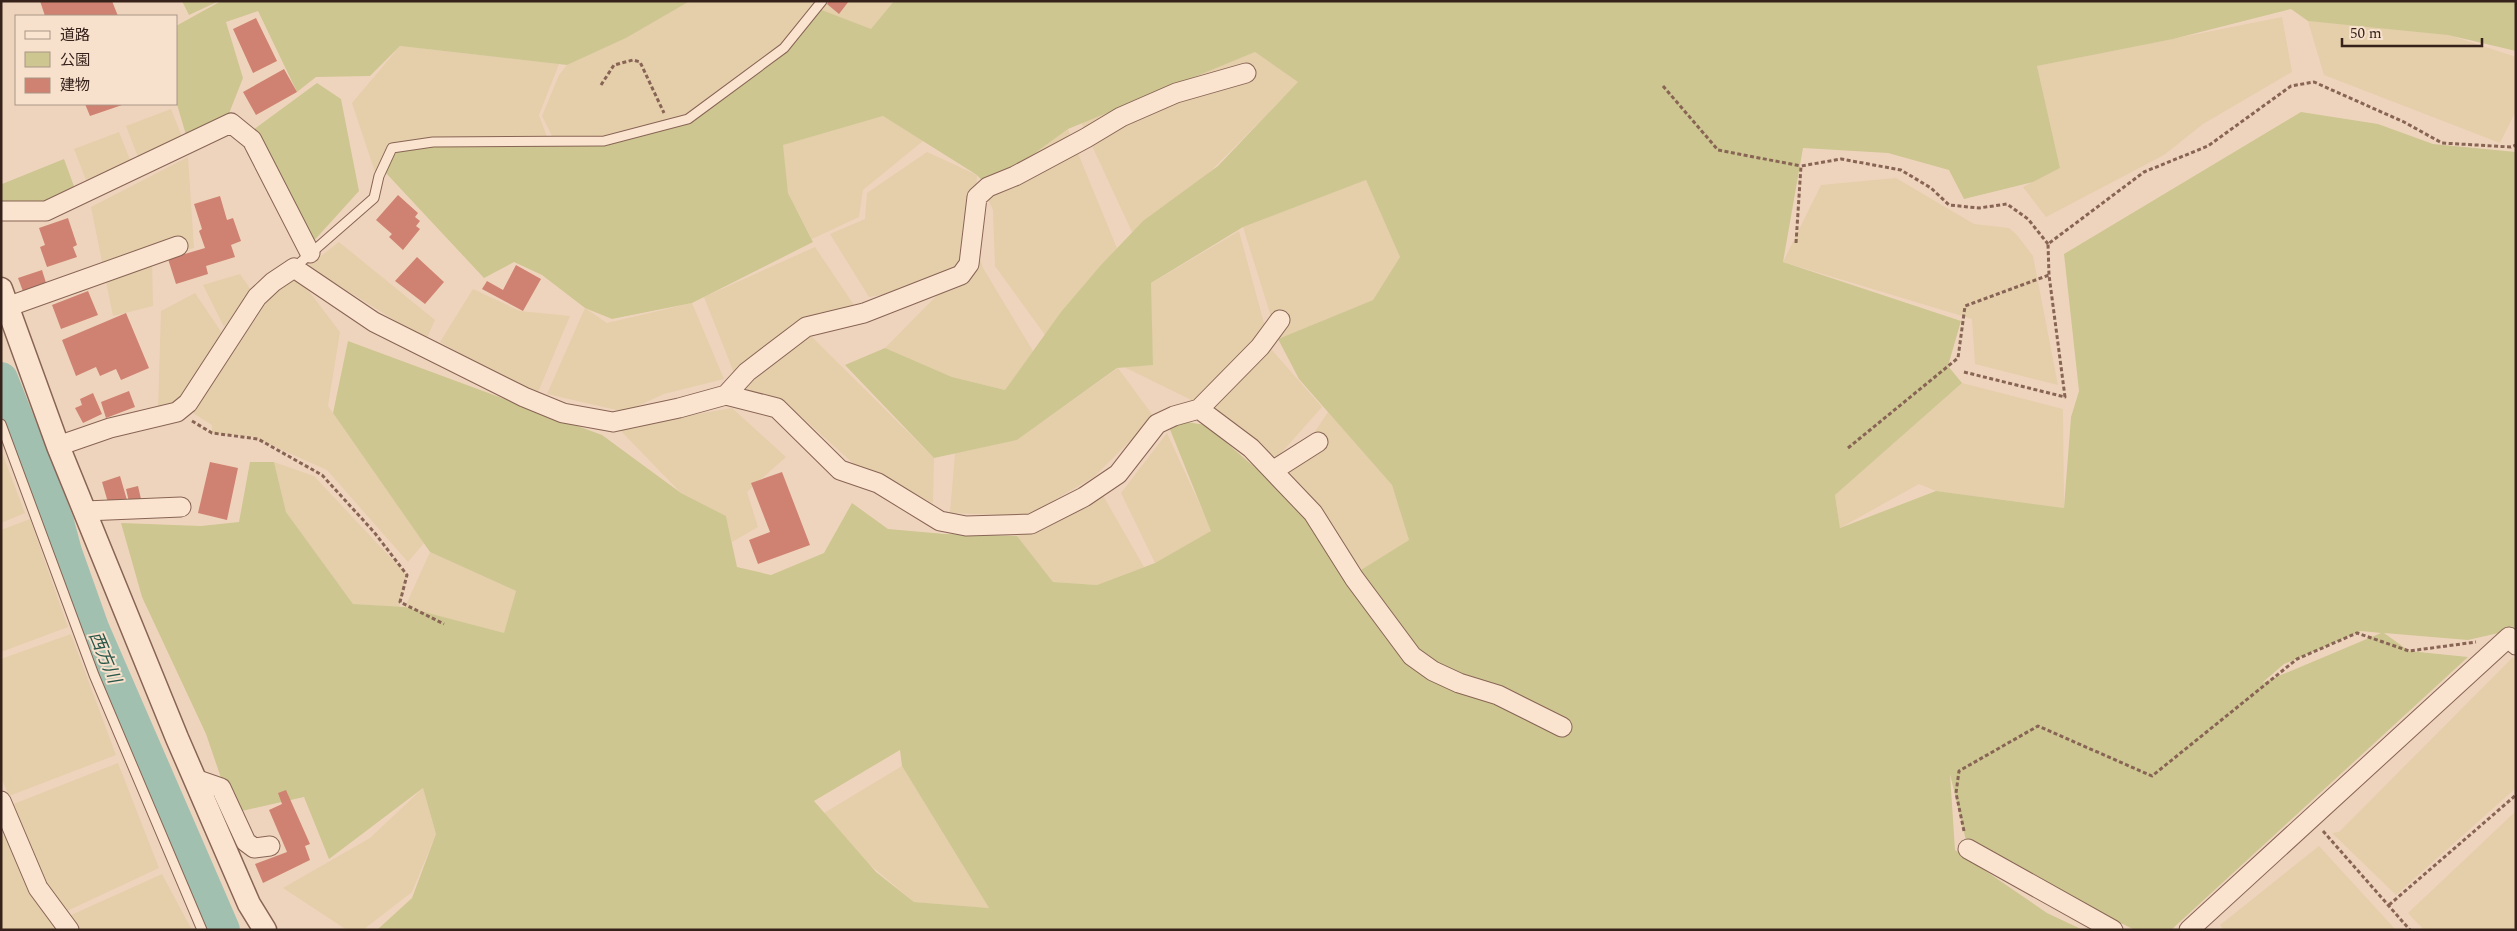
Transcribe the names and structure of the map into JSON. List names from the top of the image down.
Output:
{
  "water": ["西方川"],
  "legend": ["道路", "公園", "建物"],
  "scale_bar": "50 m"
}
